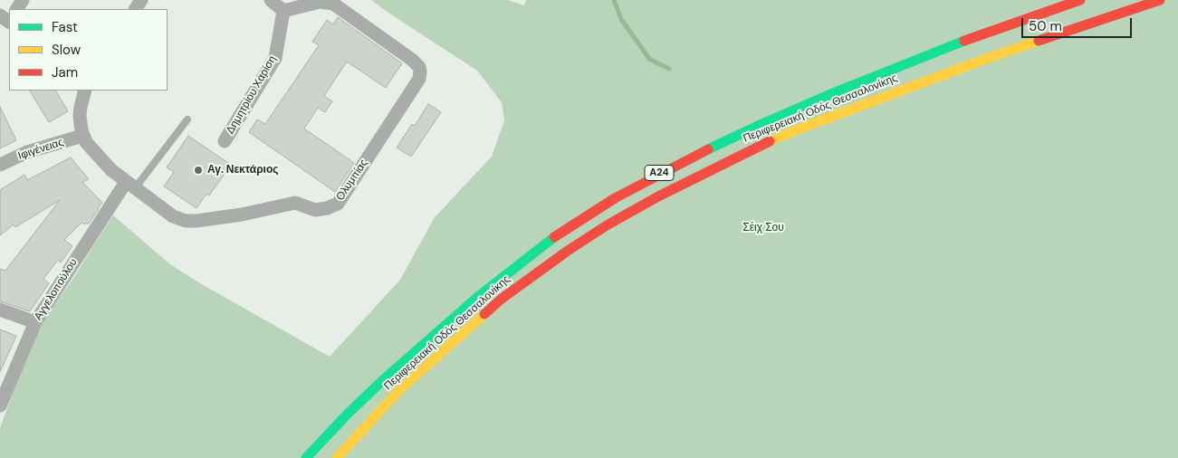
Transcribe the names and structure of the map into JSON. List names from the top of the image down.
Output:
{
  "streets": {
    "highway": ["Περιφερειακή Οδός Θεσσαλονίκης", "Α24"],
    "street": [
      "Δημητρίου Χαρίση",
      "Ιφιγένειας",
      "Ολυμπίας",
      "Αγγελοπούλου"
    ]
  },
  "crossings": [
    ["Δημητρίου Χαρίση", "Ολυμπίας"],
    ["Ιφιγένειας", "Ολυμπίας"],
    ["Ολυμπίας", "Αγγελοπούλου"]
  ],
  "parks": ["Σέιχ Σου"],
  "places": ["Αγ. Νεκτάριος"],
  "legend": ["Fast", "Slow", "Jam"],
  "scale_bar": "50 m"
}
